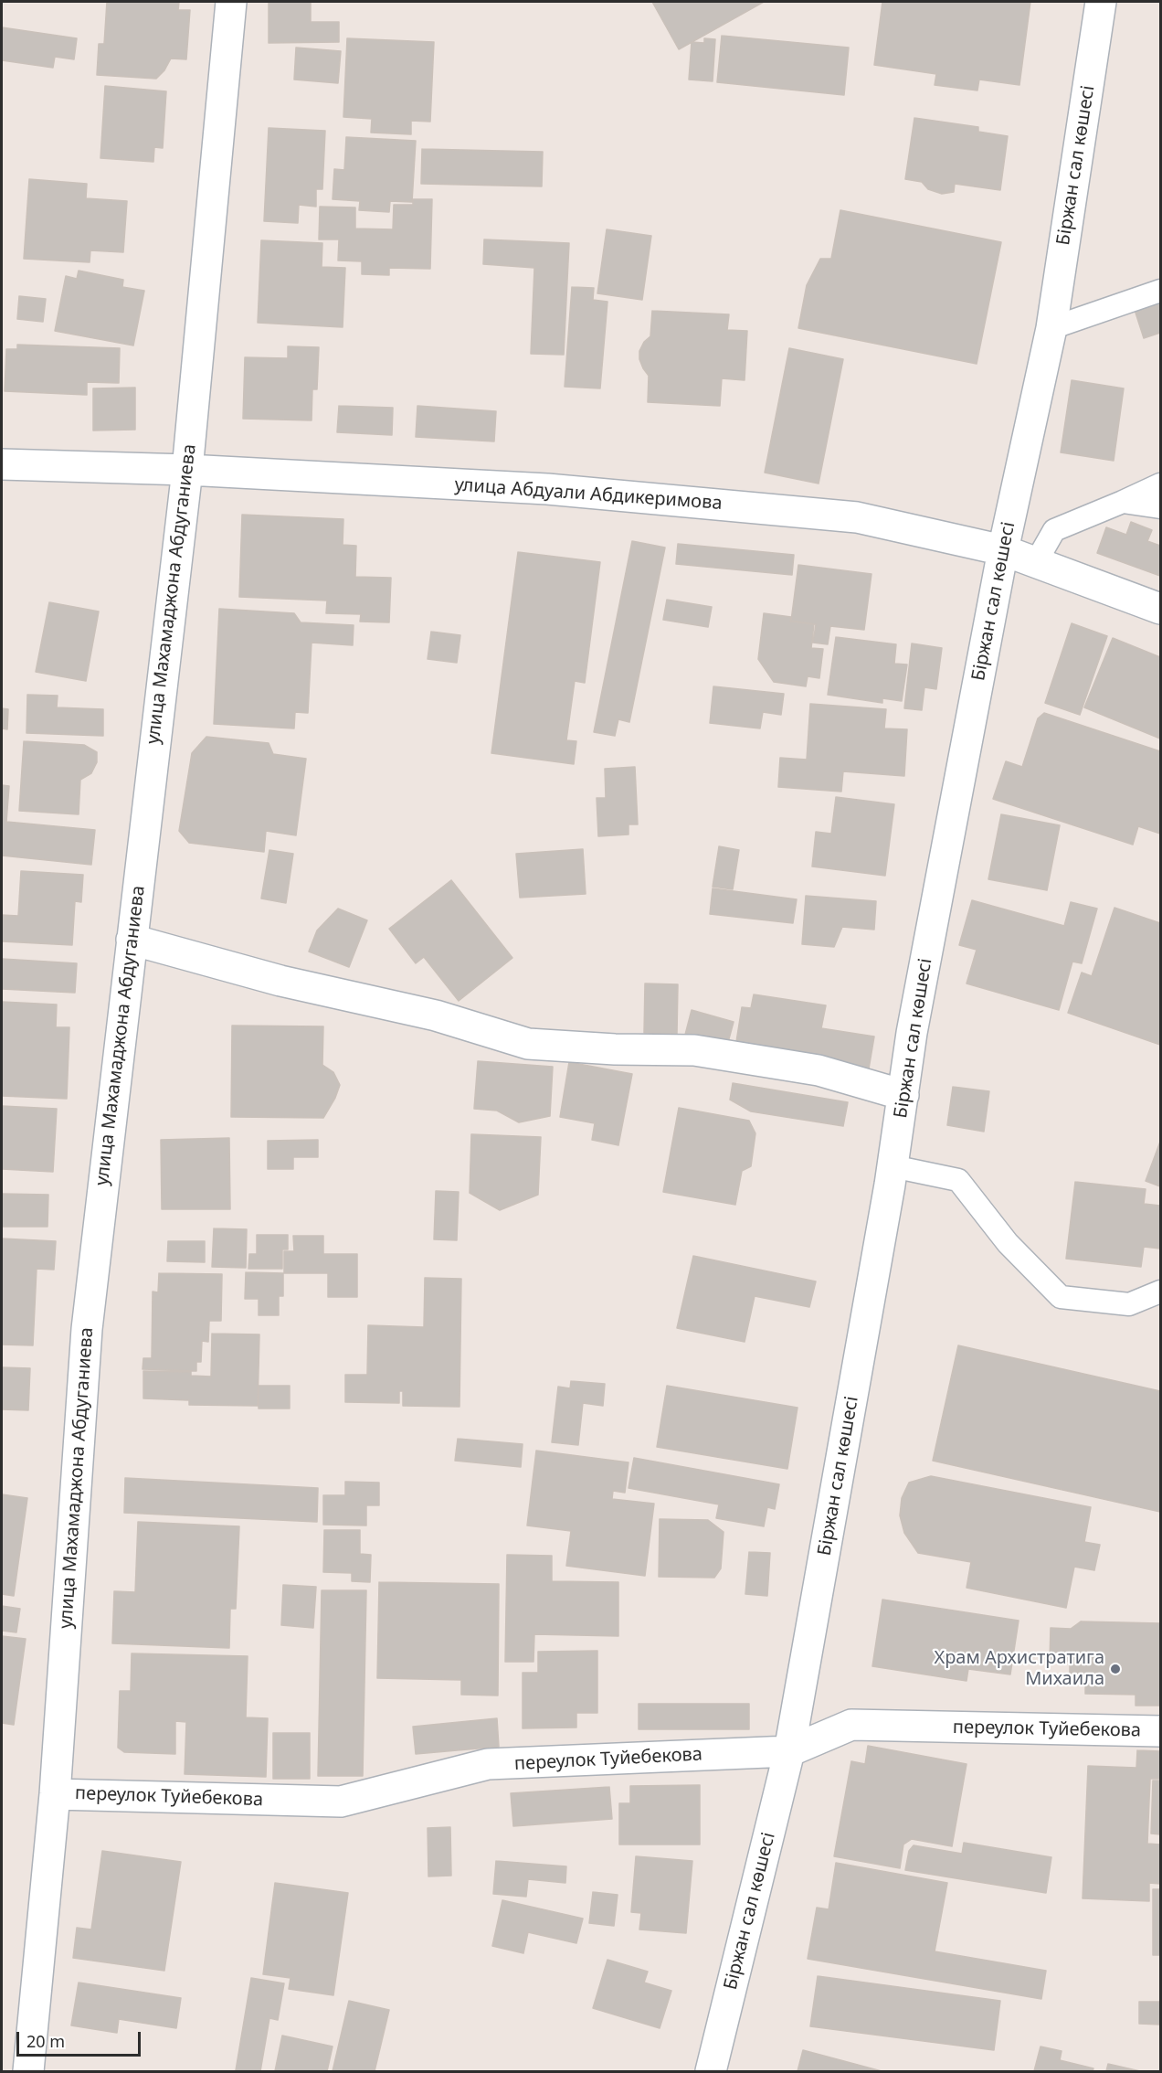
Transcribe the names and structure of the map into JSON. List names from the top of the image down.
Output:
{
  "streets": {
    "street": [
      "Біржан сал көшесі",
      "улица Абдуали Абдикеримова",
      "улица Махамаджона Абдуганиева",
      "переулок Туйебекова"
    ]
  },
  "crossings": [
    ["Біржан сал көшесі", "улица Абдуали Абдикеримова"],
    ["Біржан сал көшесі", "переулок Туйебекова"],
    ["улица Абдуали Абдикеримова", "улица Махамаджона Абдуганиева"],
    ["улица Махамаджона Абдуганиева", "переулок Туйебекова"]
  ],
  "places": ["Храм Архистратига Михаила"],
  "scale_bar": "20 m"
}
